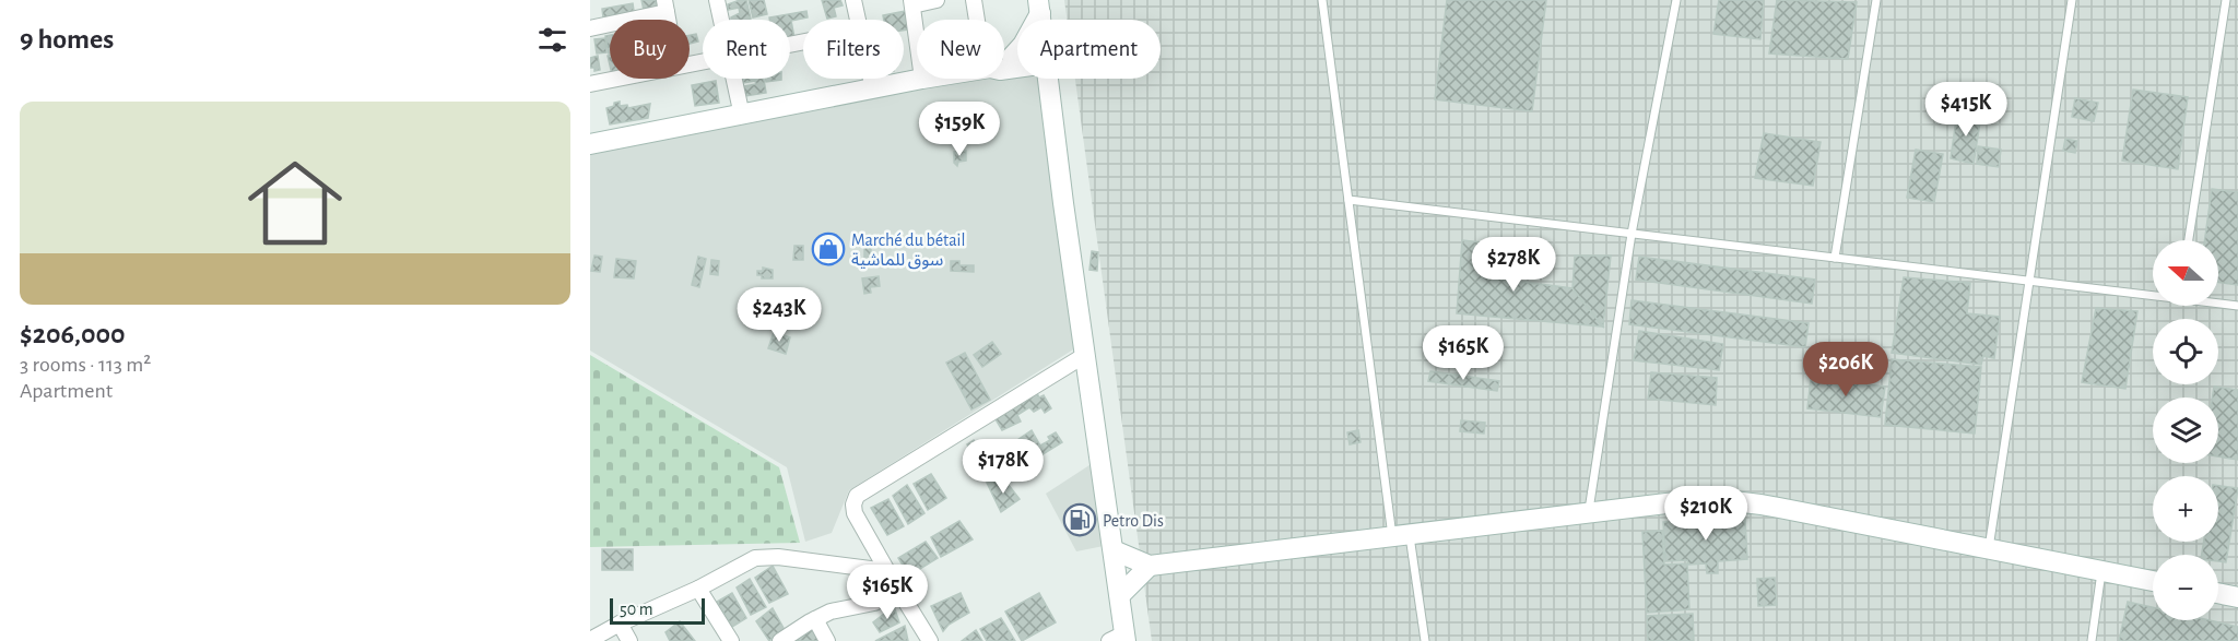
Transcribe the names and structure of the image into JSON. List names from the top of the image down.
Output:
{
  "places": {
    "shop": ["Marché du bétail سوق للماشية"],
    "fuel station": ["Petro Dis"]
  },
  "scale_bar": "50 m",
  "north": "left",
  "page": {
    "heading": "9 homes",
    "chip": [
      "Buy",
      "Rent",
      "Filters",
      "New",
      "Apartment"
    ],
    "list": [
      {
        "name": "$206,000",
        "note": "3 rooms · 113 m² · Apartment"
      }
    ],
    "price": [
      "$415K",
      "$159K",
      "$278K",
      "$243K",
      "$165K",
      "$206K",
      "$178K",
      "$210K",
      "$165K"
    ],
    "map_buttons": ["+", "−"],
    "scale": "50 m"
  }
}
